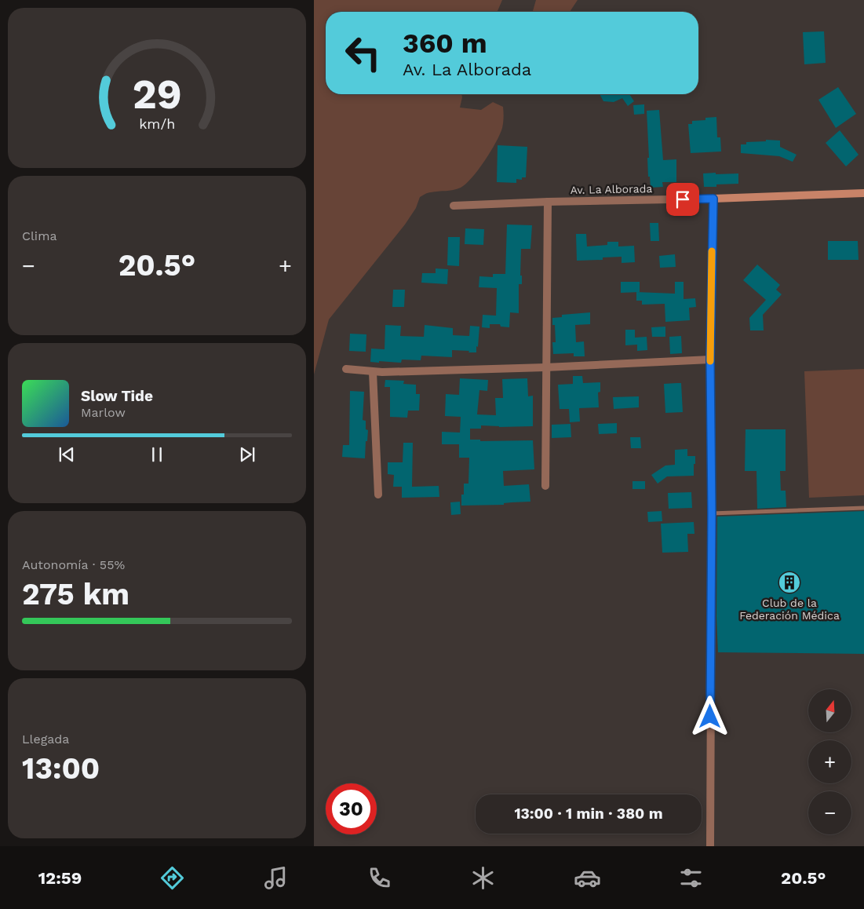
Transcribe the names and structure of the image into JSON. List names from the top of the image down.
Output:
{
  "streets": {
    "main road": ["Av. La Alborada"]
  },
  "places": {
    "building": ["Club de la Federación Médica"]
  },
  "north": "top",
  "page": {
    "turn": ["360 m", "Av. La Alborada"],
    "tile": [
      "Clima",
      ["Autonomía · 55%", "275 km"],
      ["Llegada", "13:00"]
    ],
    "heat": ["−", "20.5°", "+"],
    "song": ["Slow Tide", "Marlow"],
    "map_buttons": ["+", "−"],
    "limit": "30",
    "trip": "13:00 · 1 min · 380 m",
    "tabs": ["12:59", "20.5°"],
    "gauge": ["29", "km/h"]
  }
}
